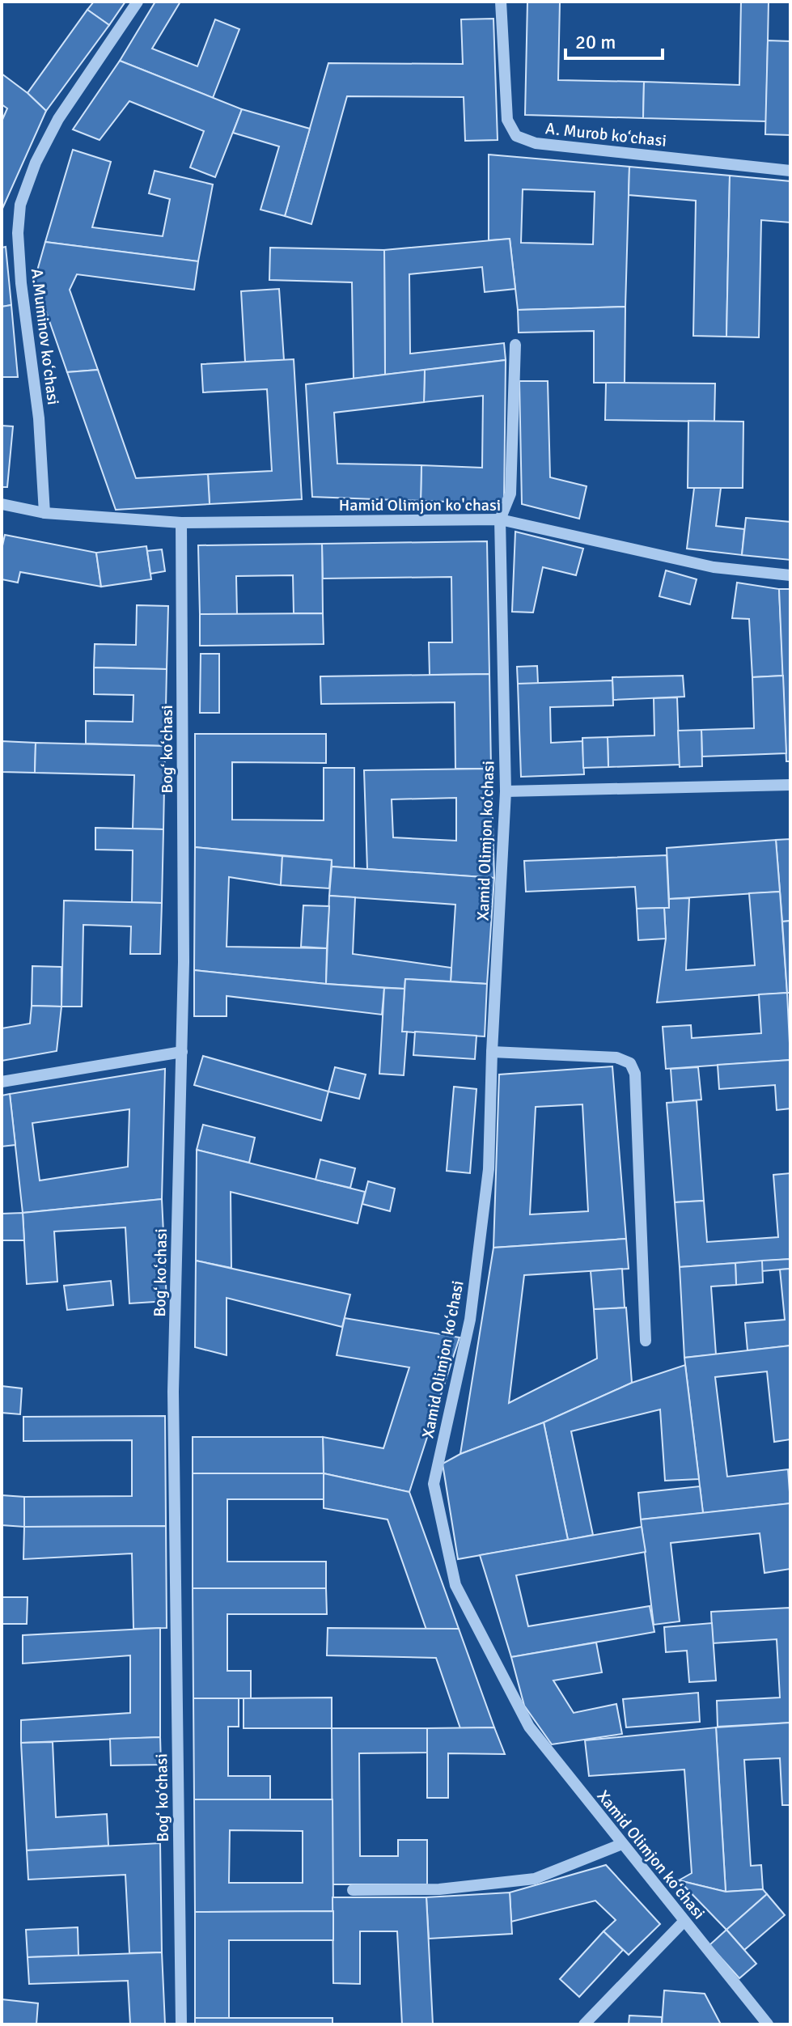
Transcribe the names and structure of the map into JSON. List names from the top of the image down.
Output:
{
  "streets": {
    "street": [
      "A. Murob koʻchasi",
      "A.Muminov koʻchasi",
      "Hamid Olimjon ko'chasi",
      "Bogʻ koʻchasi",
      "Xamid Olimjon koʻchasi"
    ]
  },
  "crossings": [
    ["A.Muminov koʻchasi", "Hamid Olimjon ko'chasi"],
    ["Hamid Olimjon ko'chasi", "Bogʻ koʻchasi"],
    ["Hamid Olimjon ko'chasi", "Xamid Olimjon koʻchasi"]
  ],
  "scale_bar": "20 m"
}
